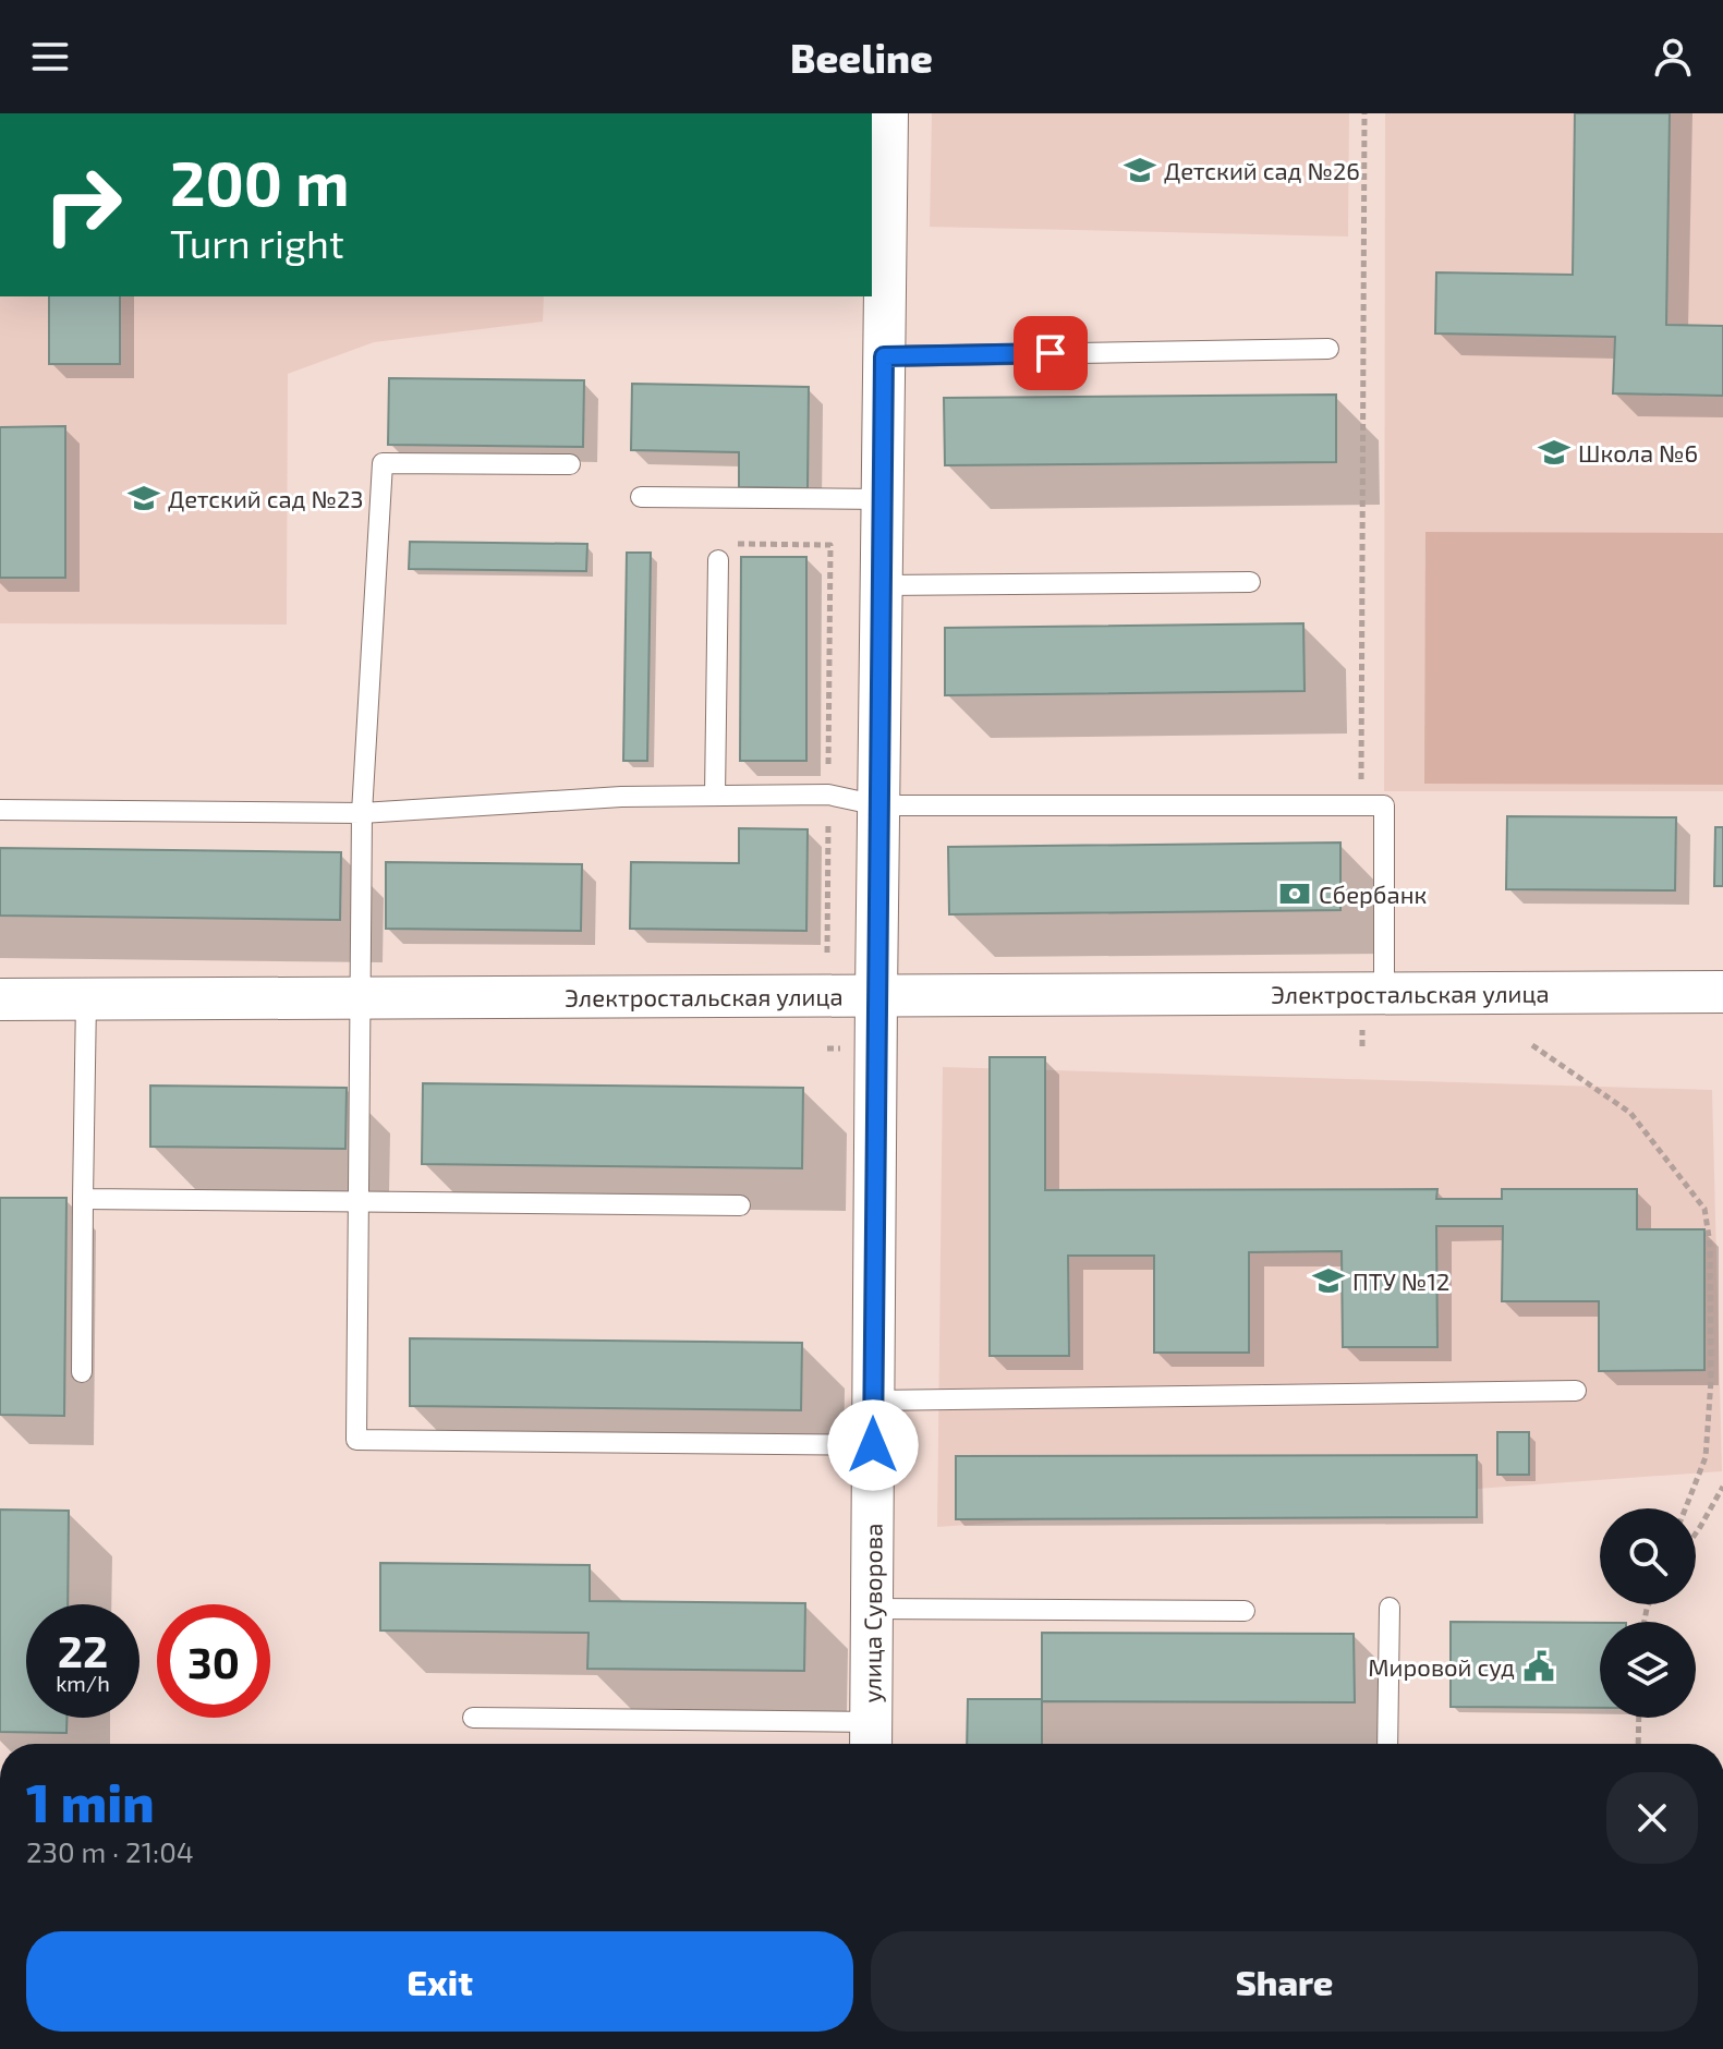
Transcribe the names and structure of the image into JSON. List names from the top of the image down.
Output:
{
  "streets": {
    "street": ["Электростальская улица", "улица Суворова"]
  },
  "crossings": [
    ["Электростальская улица", "улица Суворова"]
  ],
  "places": {
    "school or university": [
      "Детский сад №26",
      "Школа №6",
      "Детский сад №23",
      "ПТУ №12"
    ],
    "bank": ["Сбербанк"],
    "public building": ["Мировой суд"]
  },
  "page": {
    "header": "Beeline",
    "turn": ["200 m", "Turn right"],
    "speed": "22 km/h",
    "limit": "30",
    "heading": ["1 min", "230 m · 21:04"],
    "buttons": ["Exit", "Share"]
  }
}
